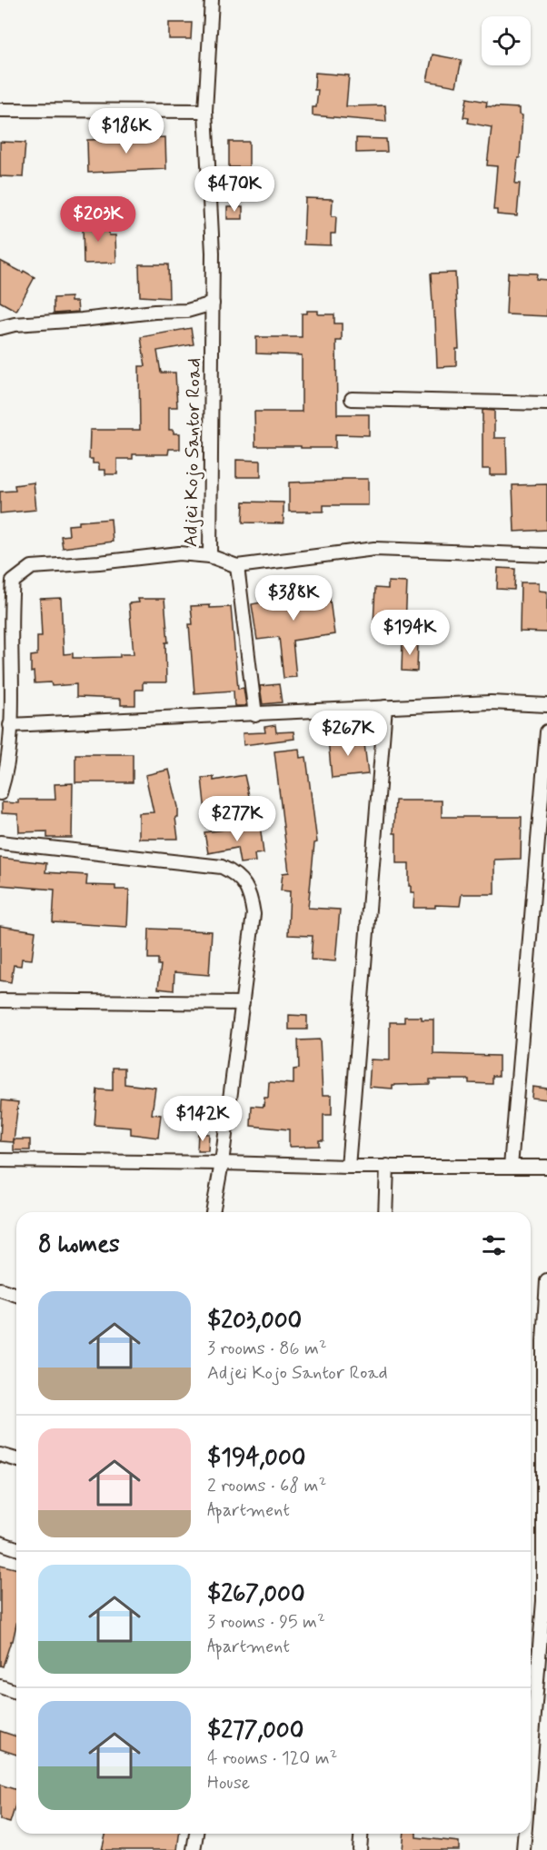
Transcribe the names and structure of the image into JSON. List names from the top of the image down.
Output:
{
  "streets": {
    "street": ["Adjei Kojo Santor Road"]
  },
  "page": {
    "price": [
      "$186K",
      "$470K",
      "$203K",
      "$388K",
      "$194K",
      "$267K",
      "$277K",
      "$142K"
    ],
    "heading": "8 homes",
    "list": [
      {
        "name": "$203,000",
        "note": "3 rooms · 86 m² · Adjei Kojo Santor Road"
      },
      {
        "name": "$194,000",
        "note": "2 rooms · 68 m² · Apartment"
      },
      {
        "name": "$267,000",
        "note": "3 rooms · 95 m² · Apartment"
      },
      {
        "name": "$277,000",
        "note": "4 rooms · 120 m² · House"
      }
    ]
  }
}
